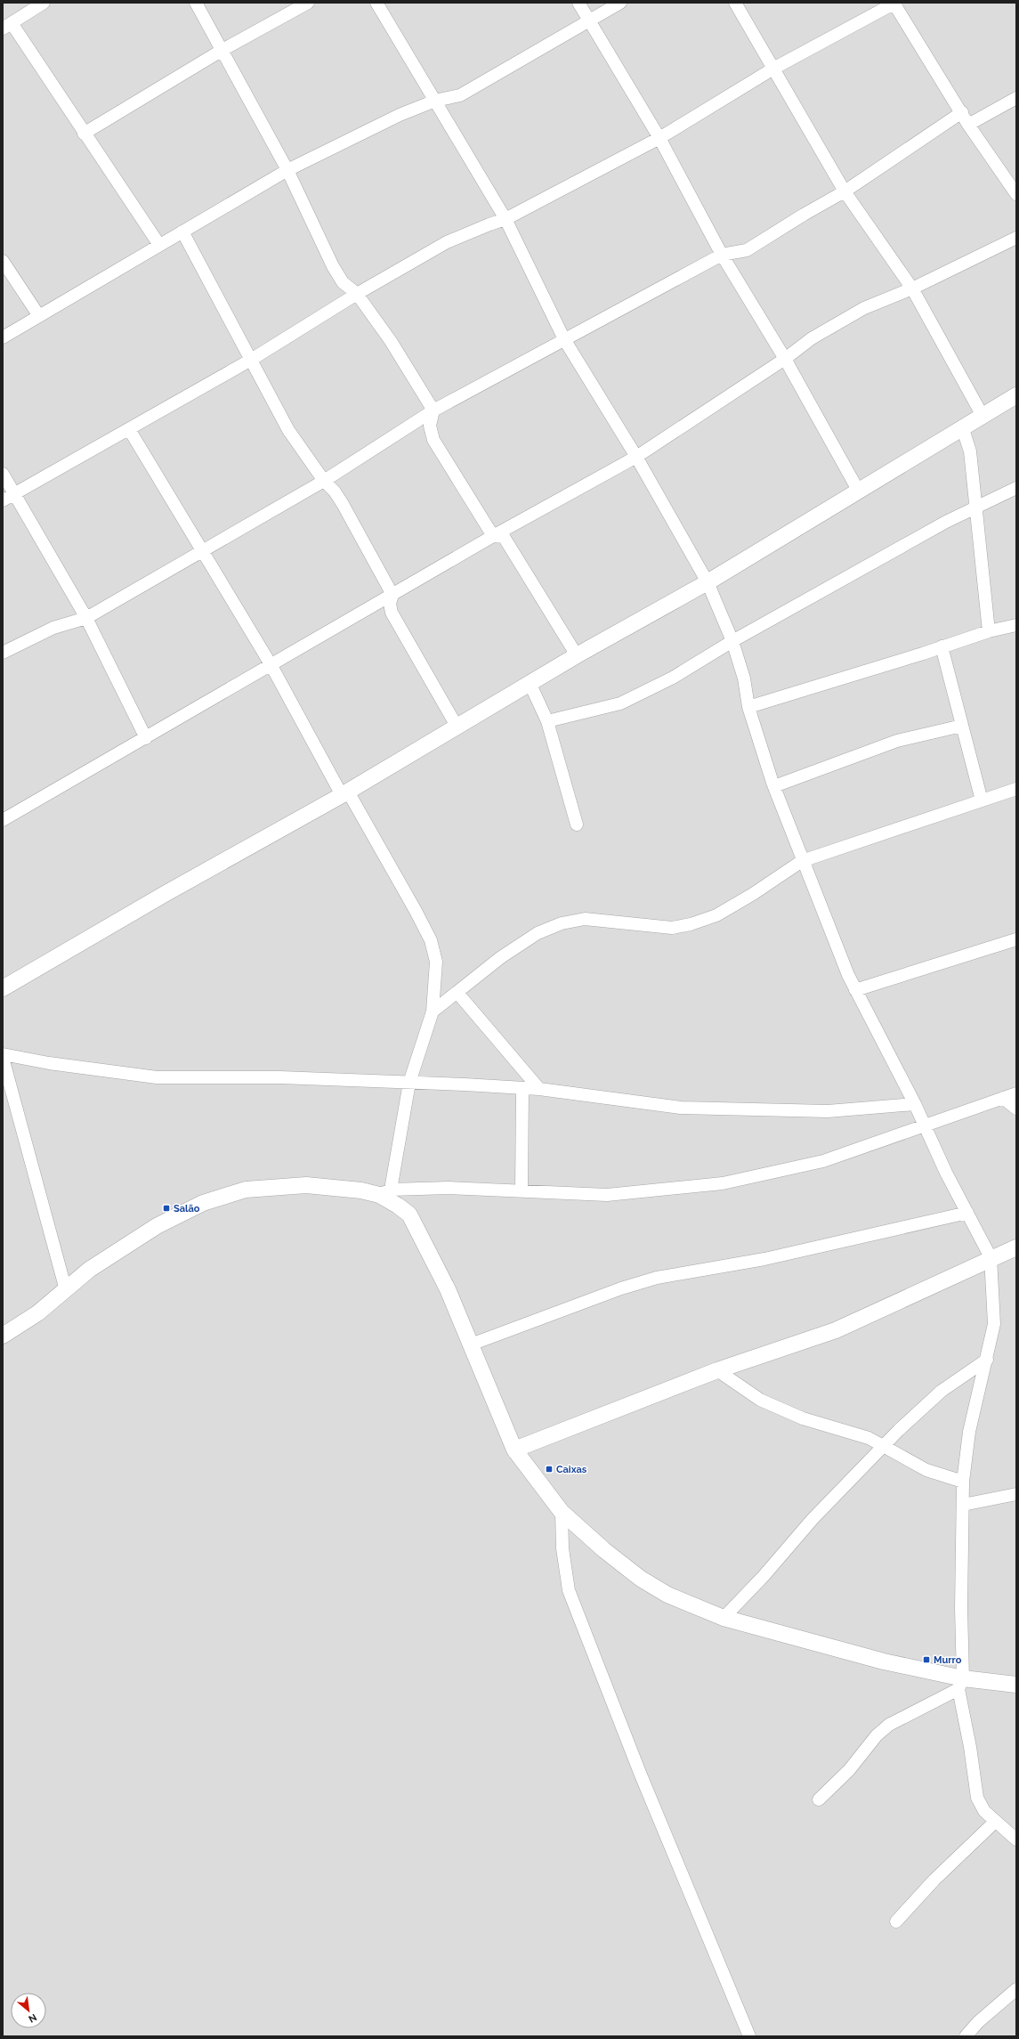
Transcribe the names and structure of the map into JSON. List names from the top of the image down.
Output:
{
  "places": {
    "transit": ["Salão", "Caixas", "Murro"]
  },
  "north": "bottom right"
}
